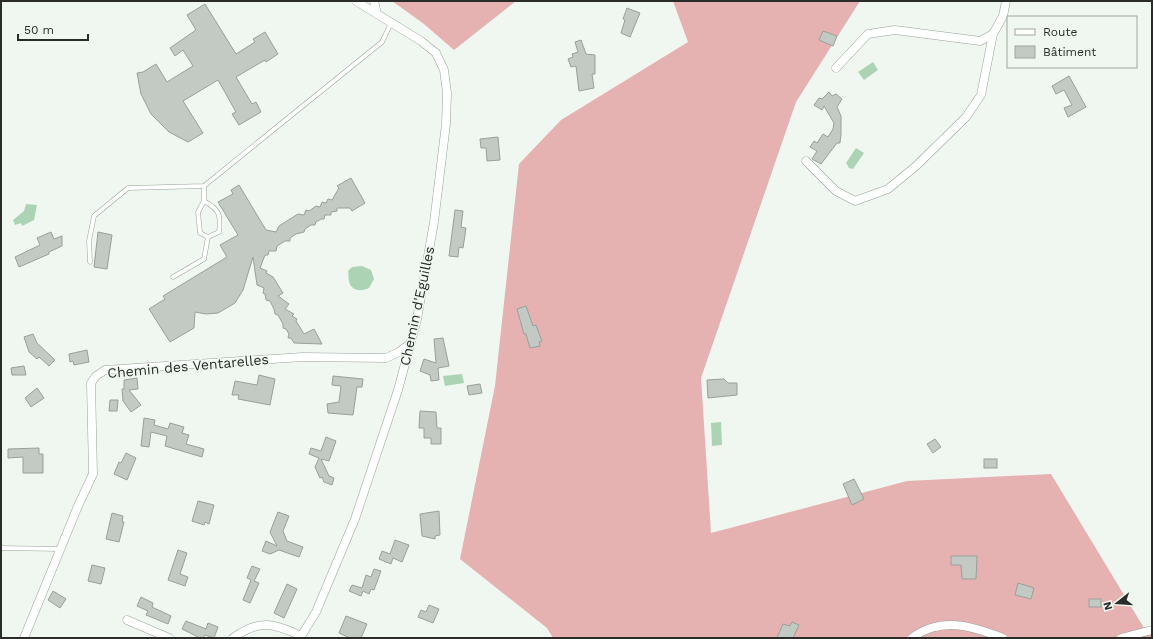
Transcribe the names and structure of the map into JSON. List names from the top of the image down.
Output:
{
  "streets": {
    "street": ["Chemin d'Eguilles", "Chemin des Ventarelles"]
  },
  "crossings": [
    ["Chemin d'Eguilles", "Chemin des Ventarelles"]
  ],
  "legend": ["Route", "Bâtiment"],
  "scale_bar": "50 m",
  "north": "left"
}
